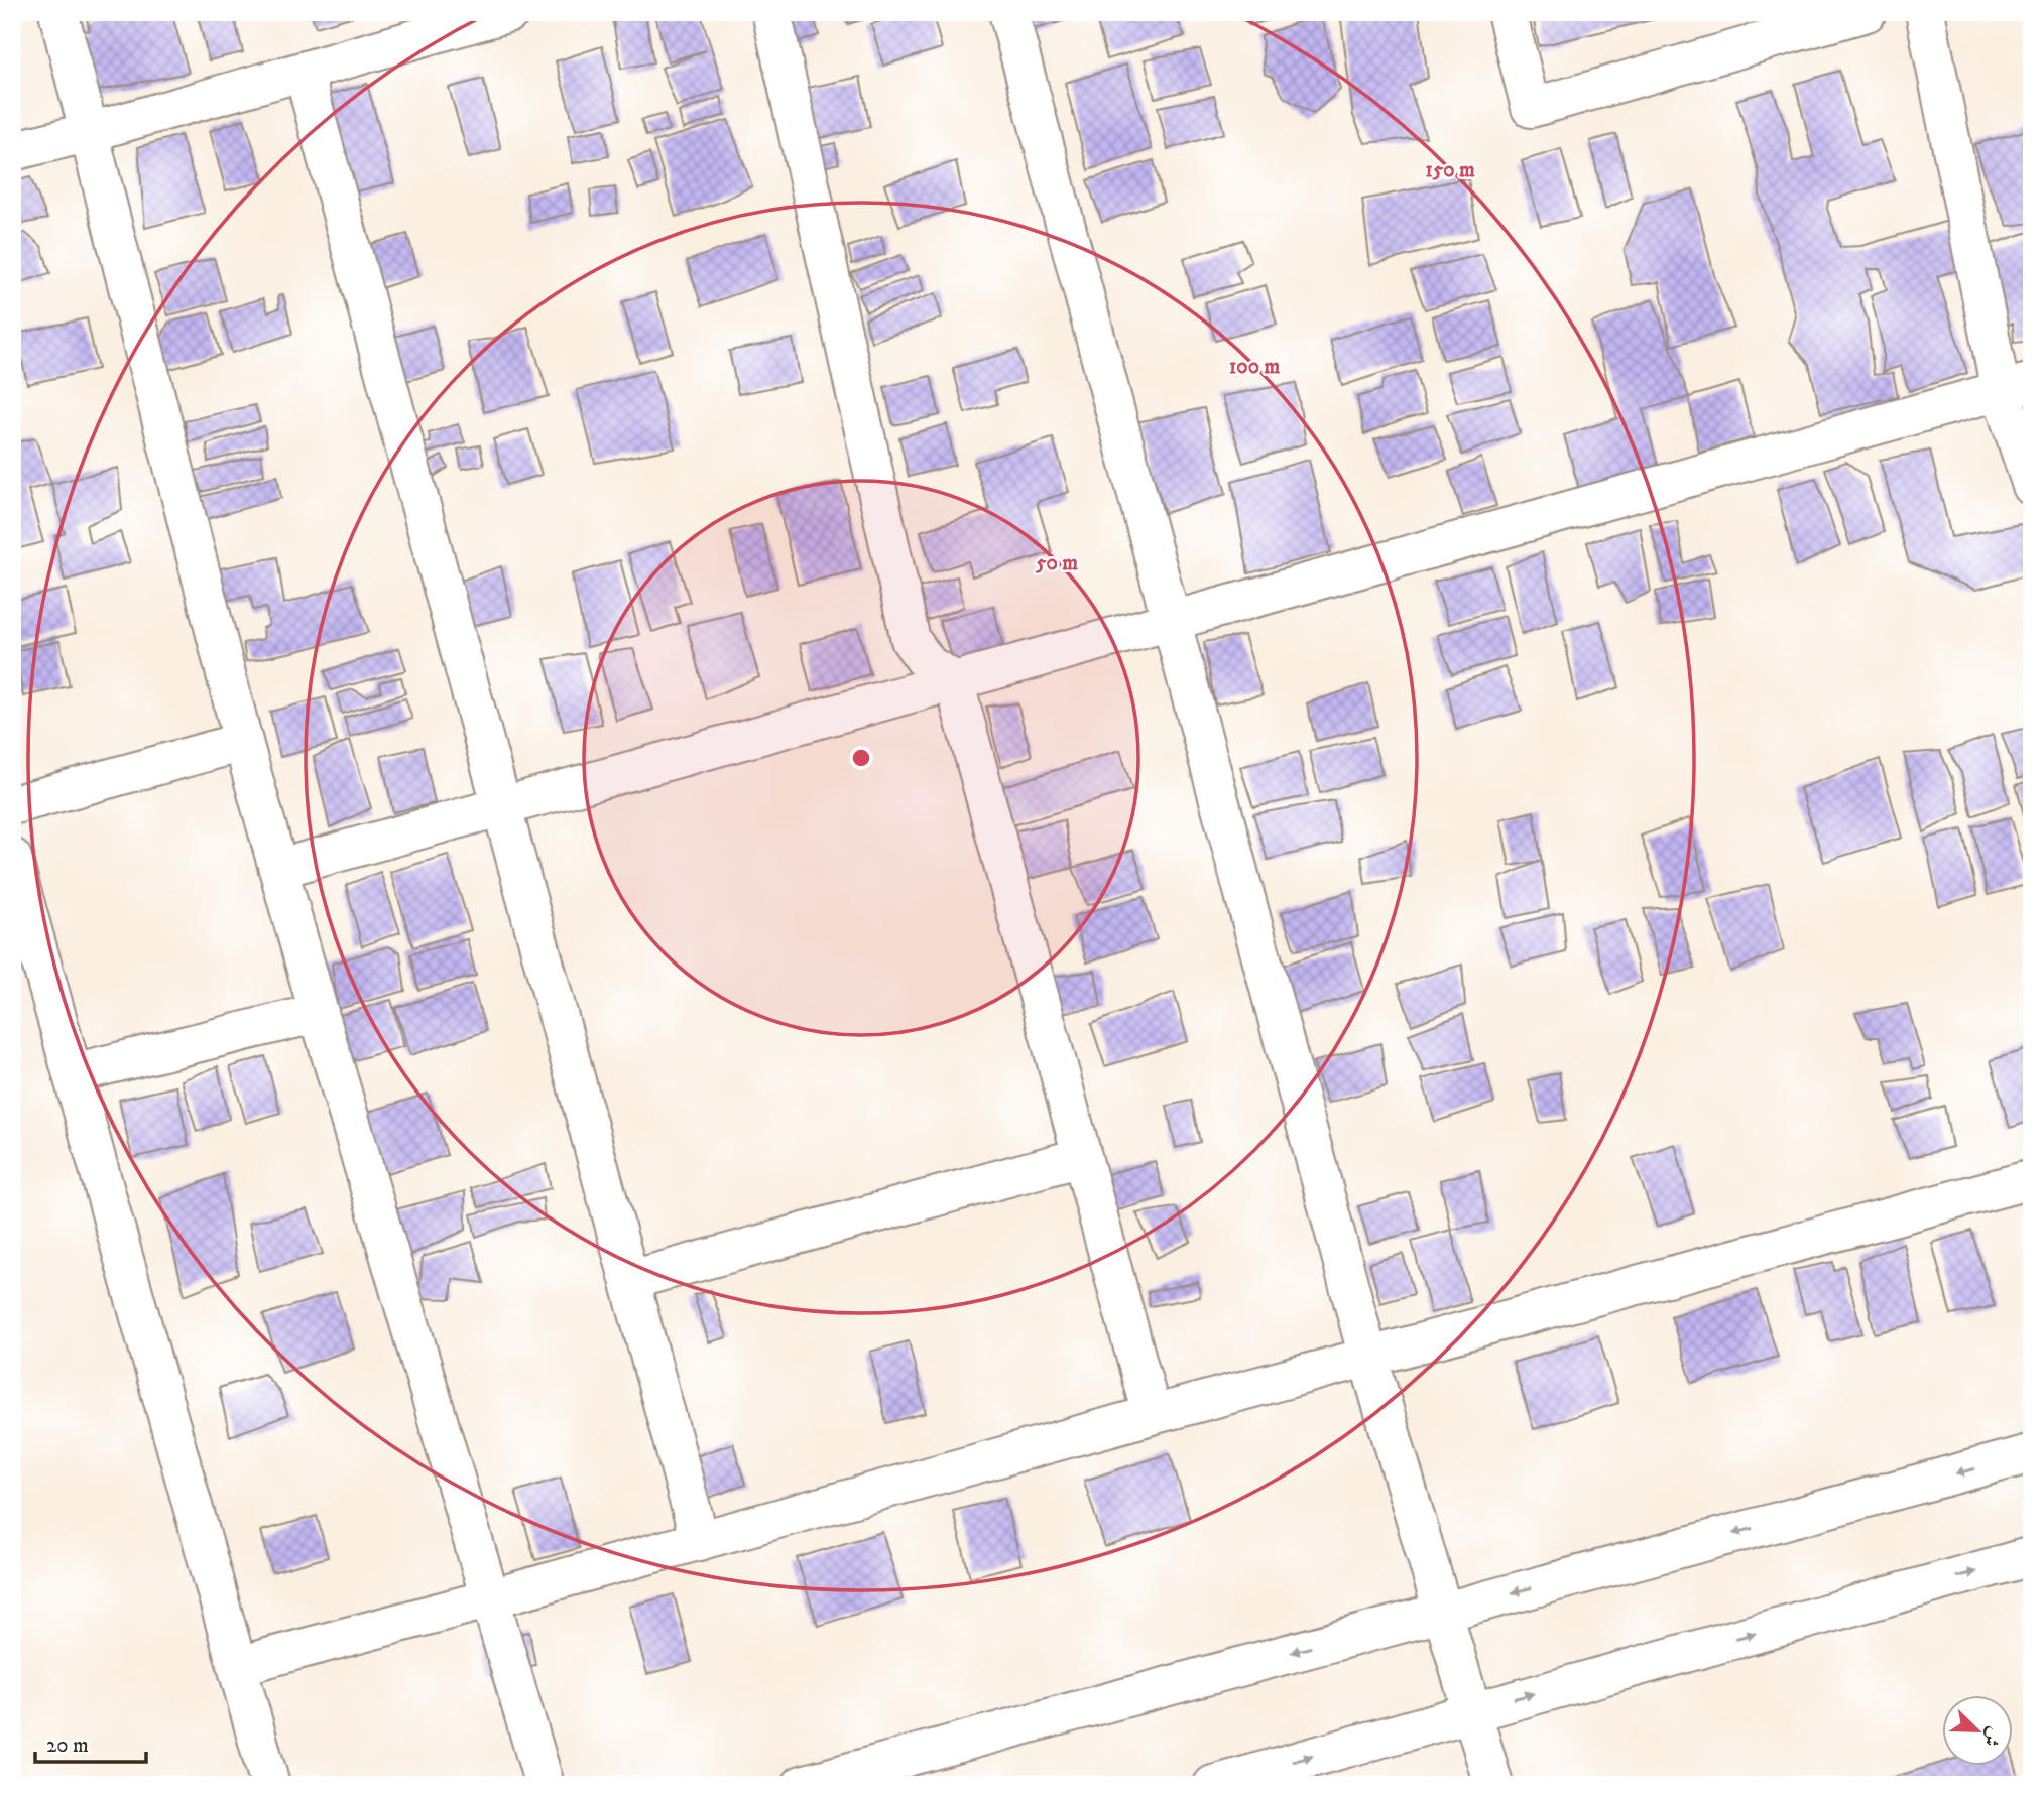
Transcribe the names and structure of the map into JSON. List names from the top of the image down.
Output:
{
  "scale_bar": "20 m",
  "north": "bottom right",
  "rings": ["150 m", "100 m", "50 m"]
}
